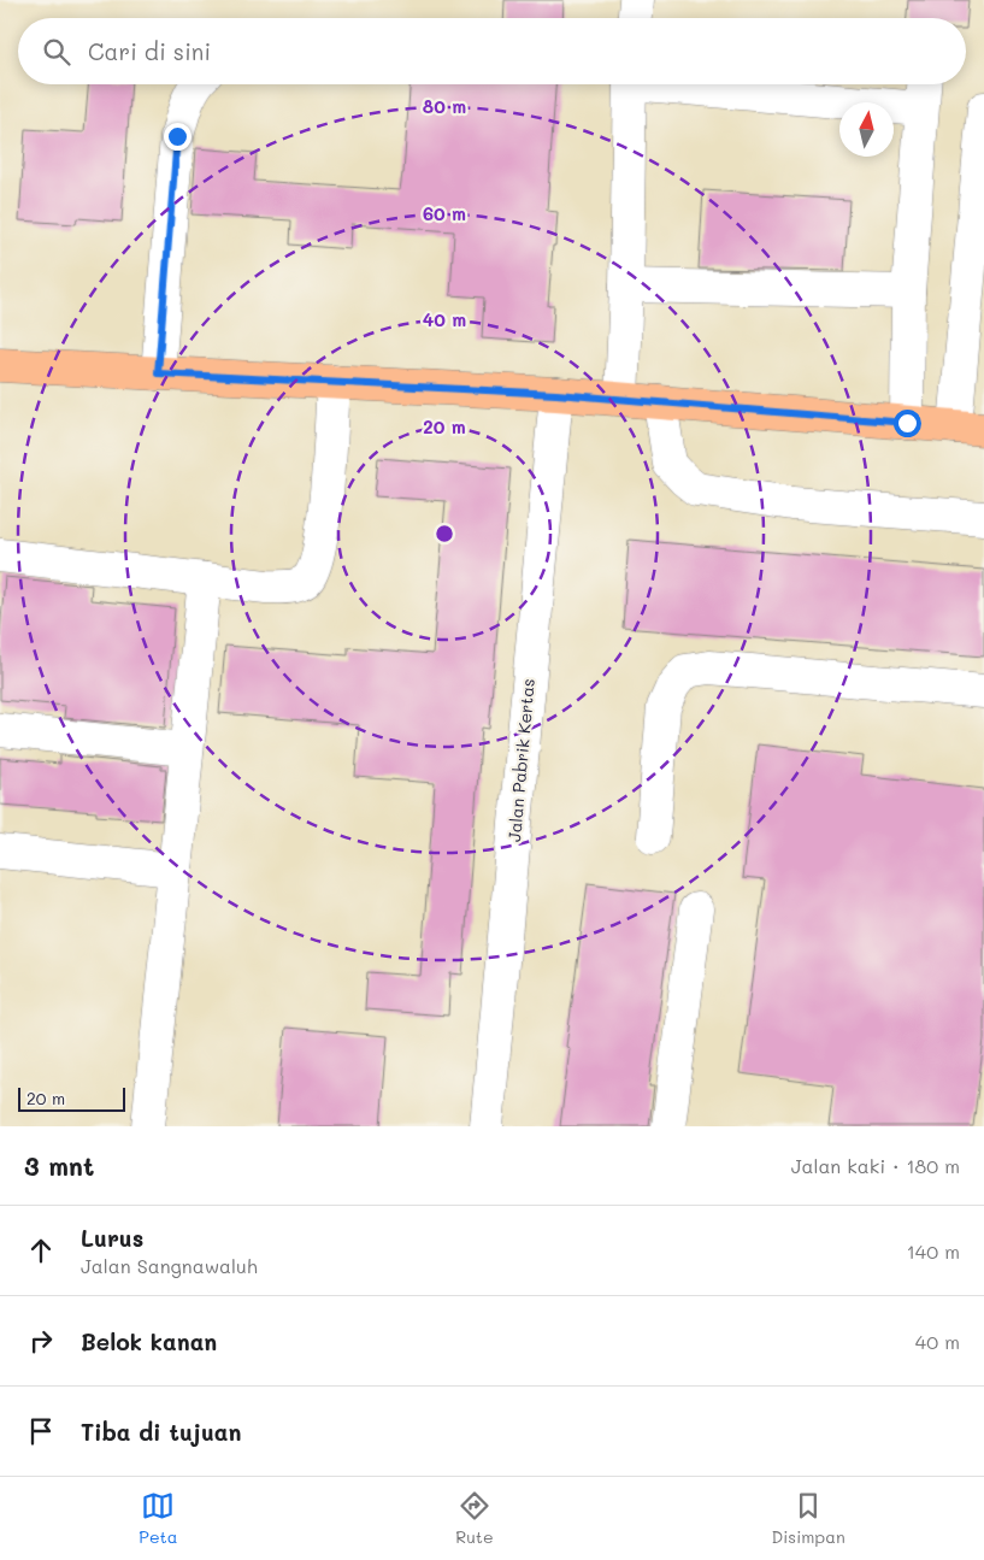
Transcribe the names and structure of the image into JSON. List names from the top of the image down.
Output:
{
  "streets": {
    "street": ["Jalan Pabrik Kertas"]
  },
  "scale_bar": "20 m",
  "north": "top",
  "page": {
    "search": "Cari di sini",
    "scale": "20 m",
    "heading": ["3 mnt", "Jalan kaki · 180 m"],
    "list": [
      ["Lurus", "Jalan Sangnawaluh", "140 m"],
      ["Belok kanan", "40 m"],
      "Tiba di tujuan"
    ],
    "nav": ["Peta", "Rute", "Disimpan"]
  },
  "rings": [
    "80 m",
    "60 m",
    "40 m",
    "20 m"
  ]
}
